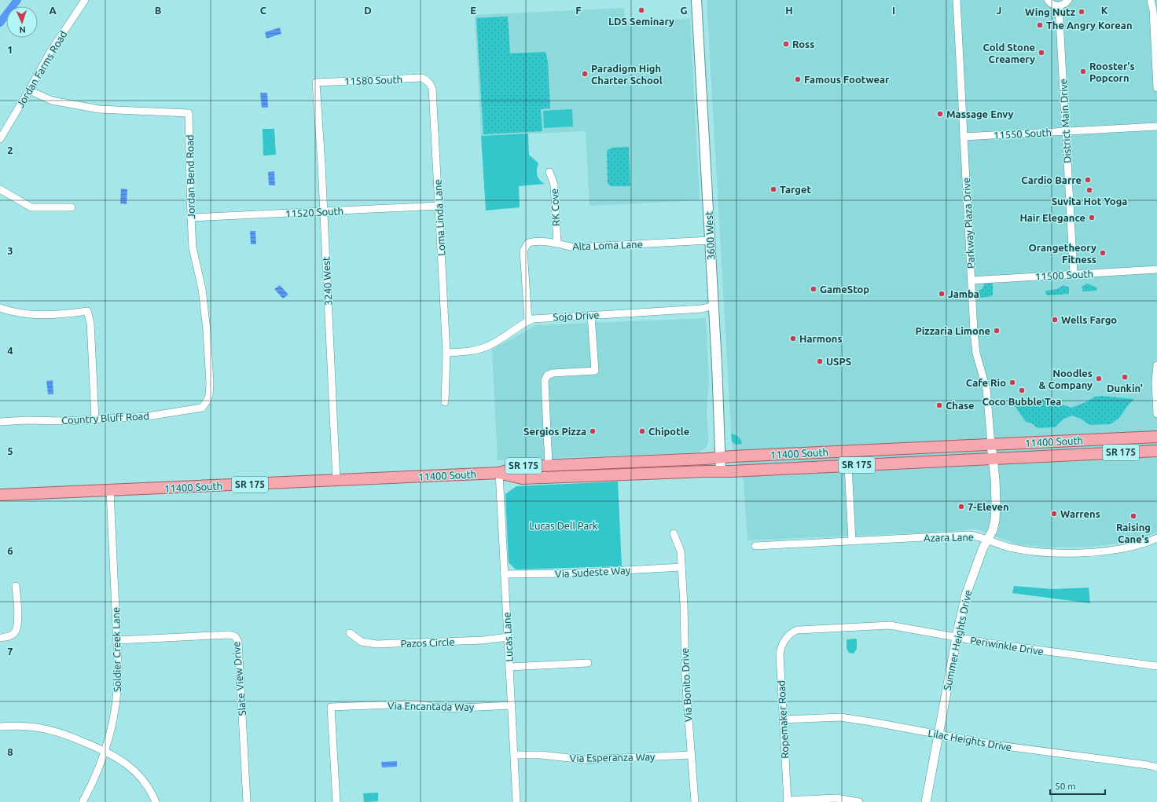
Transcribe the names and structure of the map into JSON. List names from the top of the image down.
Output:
{
  "streets": {
    "main road": ["3600 West", "11400 South", "SR 175"],
    "street": [
      "Jordan Farms Road",
      "11580 South",
      "District Main Drive",
      "11550 South",
      "Jordan Bend Road",
      "RK Cove",
      "11520 South",
      "Loma Linda Lane",
      "Parkway Plaza Drive",
      "Alta Loma Lane",
      "11500 South",
      "3240 West",
      "Sojo Drive",
      "Country Bluff Road",
      "Azara Lane",
      "Via Sudeste Way",
      "Lucas Lane",
      "Summer Heights Drive",
      "Pazos Circle",
      "Periwinkle Drive",
      "Soldier Creek Lane",
      "Slate View Drive",
      "Via Bonito Drive",
      "Via Encantada Way",
      "Ropemaker Road",
      "Lilac Heights Drive",
      "Via Esperanza Way"
    ]
  },
  "crossings": [
    ["Jordan Farms Road", "Jordan Bend Road"],
    ["11580 South", "Loma Linda Lane"],
    ["11580 South", "3240 West"],
    ["District Main Drive", "11550 South"],
    ["District Main Drive", "11500 South"],
    ["11550 South", "Parkway Plaza Drive"],
    ["Jordan Bend Road", "11520 South"],
    ["Jordan Bend Road", "Country Bluff Road"],
    ["RK Cove", "Alta Loma Lane"],
    ["11520 South", "Loma Linda Lane"],
    ["11520 South", "3240 West"],
    ["Loma Linda Lane", "Sojo Drive"],
    ["Parkway Plaza Drive", "11500 South"],
    ["Parkway Plaza Drive", "11400 South"],
    ["Parkway Plaza Drive", "Summer Heights Drive"],
    ["3600 West", "Alta Loma Lane"],
    ["3600 West", "Sojo Drive"],
    ["3600 West", "11400 South"],
    ["Alta Loma Lane", "Sojo Drive"],
    ["3240 West", "11400 South"],
    ["11400 South", "Lucas Lane"],
    ["11400 South", "Summer Heights Drive"],
    ["11400 South", "Soldier Creek Lane"],
    ["Azara Lane", "Summer Heights Drive"],
    ["Via Sudeste Way", "Lucas Lane"],
    ["Via Sudeste Way", "Via Bonito Drive"],
    ["Lucas Lane", "Pazos Circle"],
    ["Lucas Lane", "Via Encantada Way"],
    ["Lucas Lane", "Via Esperanza Way"],
    ["Summer Heights Drive", "Periwinkle Drive"],
    ["Summer Heights Drive", "Lilac Heights Drive"],
    ["Periwinkle Drive", "Ropemaker Road"],
    ["Soldier Creek Lane", "Slate View Drive"],
    ["Via Bonito Drive", "Via Esperanza Way"],
    ["Ropemaker Road", "Lilac Heights Drive"]
  ],
  "parks": ["Lucas Dell Park"],
  "places": [
    "LDS Seminary",
    "Wing Nutz",
    "The Angry Korean",
    "Ross",
    "Cold Stone Creamery",
    "Rooster's Popcorn",
    "Paradigm High Charter School",
    "Famous Footwear",
    "Massage Envy",
    "Cardio Barre",
    "Target",
    "Suvita Hot Yoga",
    "Hair Elegance",
    "Orangetheory Fitness",
    "GameStop",
    "Jamba",
    "Wells Fargo",
    "Pizzaria Limone",
    "Harmons",
    "USPS",
    "Dunkin'",
    "Noodles & Company",
    "Cafe Rio",
    "Coco Bubble Tea",
    "Chase",
    "Sergios Pizza",
    "Chipotle",
    "7-Eleven",
    "Warrens",
    "Raising Cane's"
  ],
  "scale_bar": "50 m",
  "north": "bottom",
  "grid": {
    "columns": [
      "A",
      "B",
      "C",
      "D",
      "E",
      "F",
      "G",
      "H",
      "I",
      "J",
      "K"
    ],
    "rows": [
      "1",
      "2",
      "3",
      "4",
      "5",
      "6",
      "7",
      "8"
    ]
  }
}
